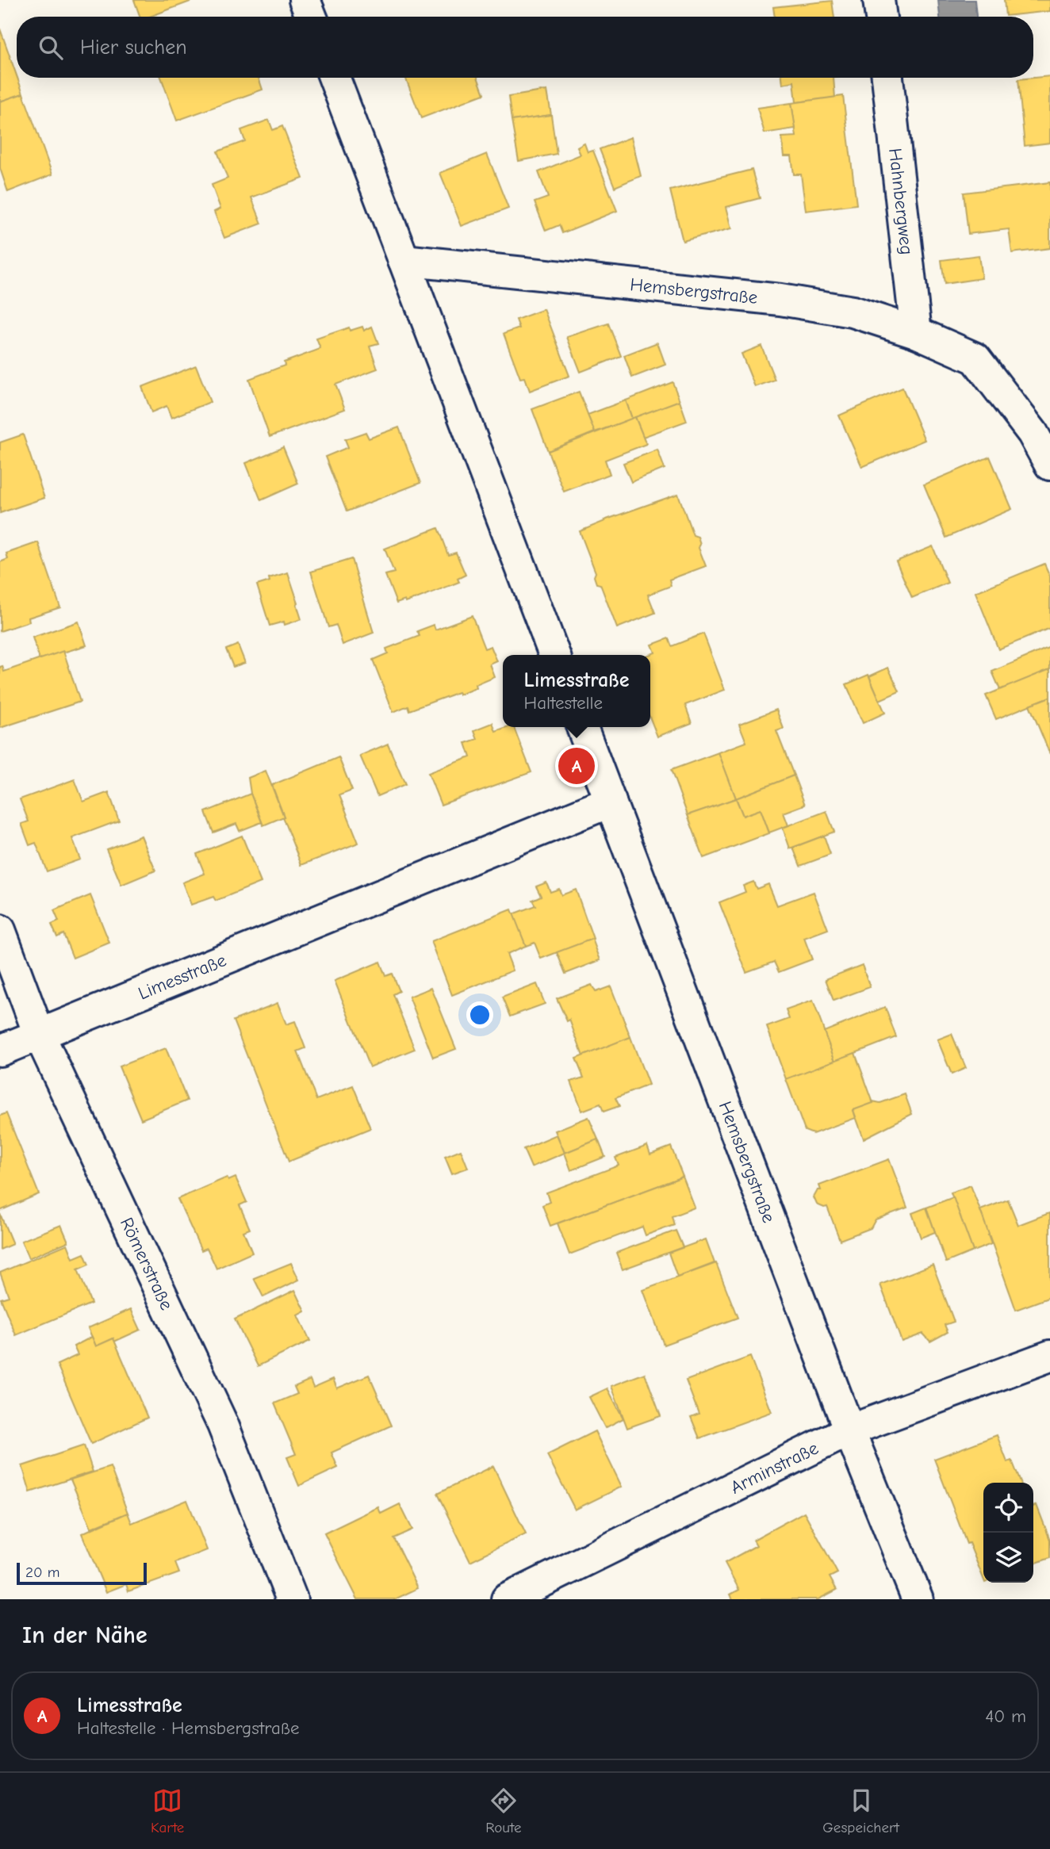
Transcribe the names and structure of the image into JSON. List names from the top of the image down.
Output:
{
  "streets": {
    "street": [
      "Hahnbergweg",
      "Hemsbergstraße",
      "Limesstraße",
      "Römerstraße",
      "Arminstraße"
    ]
  },
  "crossings": [
    ["Hahnbergweg", "Hemsbergstraße"],
    ["Hemsbergstraße", "Limesstraße"],
    ["Hemsbergstraße", "Arminstraße"],
    ["Limesstraße", "Römerstraße"]
  ],
  "scale_bar": "20 m",
  "page": {
    "search": "Hier suchen",
    "popup": ["Limesstraße", "Haltestelle"],
    "pins": "A",
    "scale": "20 m",
    "heading": "In der Nähe",
    "list": [
      {
        "mark": "A",
        "name": "Limesstraße",
        "note": "Haltestelle · Hemsbergstraße",
        "value": "40 m"
      }
    ],
    "nav": ["Karte", "Route", "Gespeichert"]
  }
}
